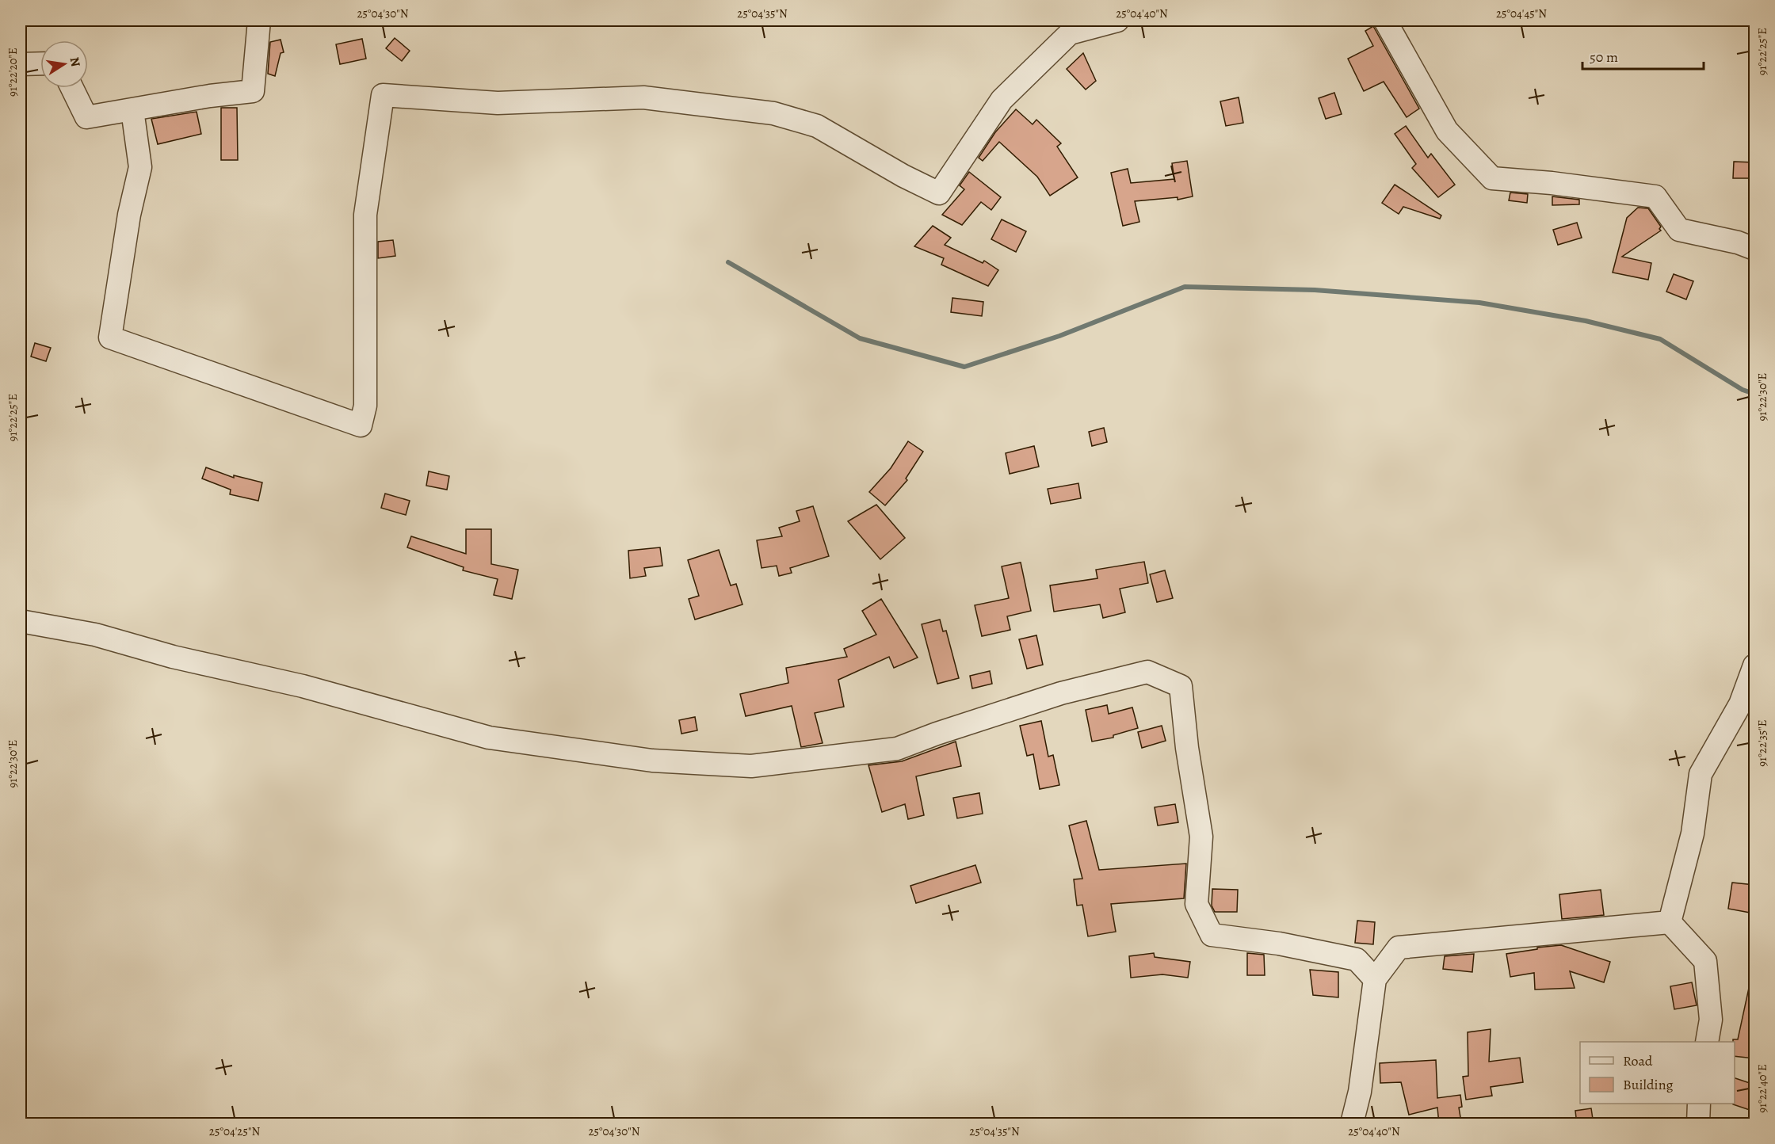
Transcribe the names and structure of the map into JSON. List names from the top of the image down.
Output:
{
  "legend": ["Road", "Building"],
  "scale_bar": "50 m",
  "north": "right",
  "coordinates": [
    "25°04'30\"N",
    "25°04'35\"N",
    "25°04'40\"N",
    "25°04'45\"N",
    "91°22'25\"E",
    "91°22'20\"E",
    "91°22'30\"E",
    "91°22'35\"E",
    "91°22'40\"E",
    "25°04'25\"N"
  ]
}
